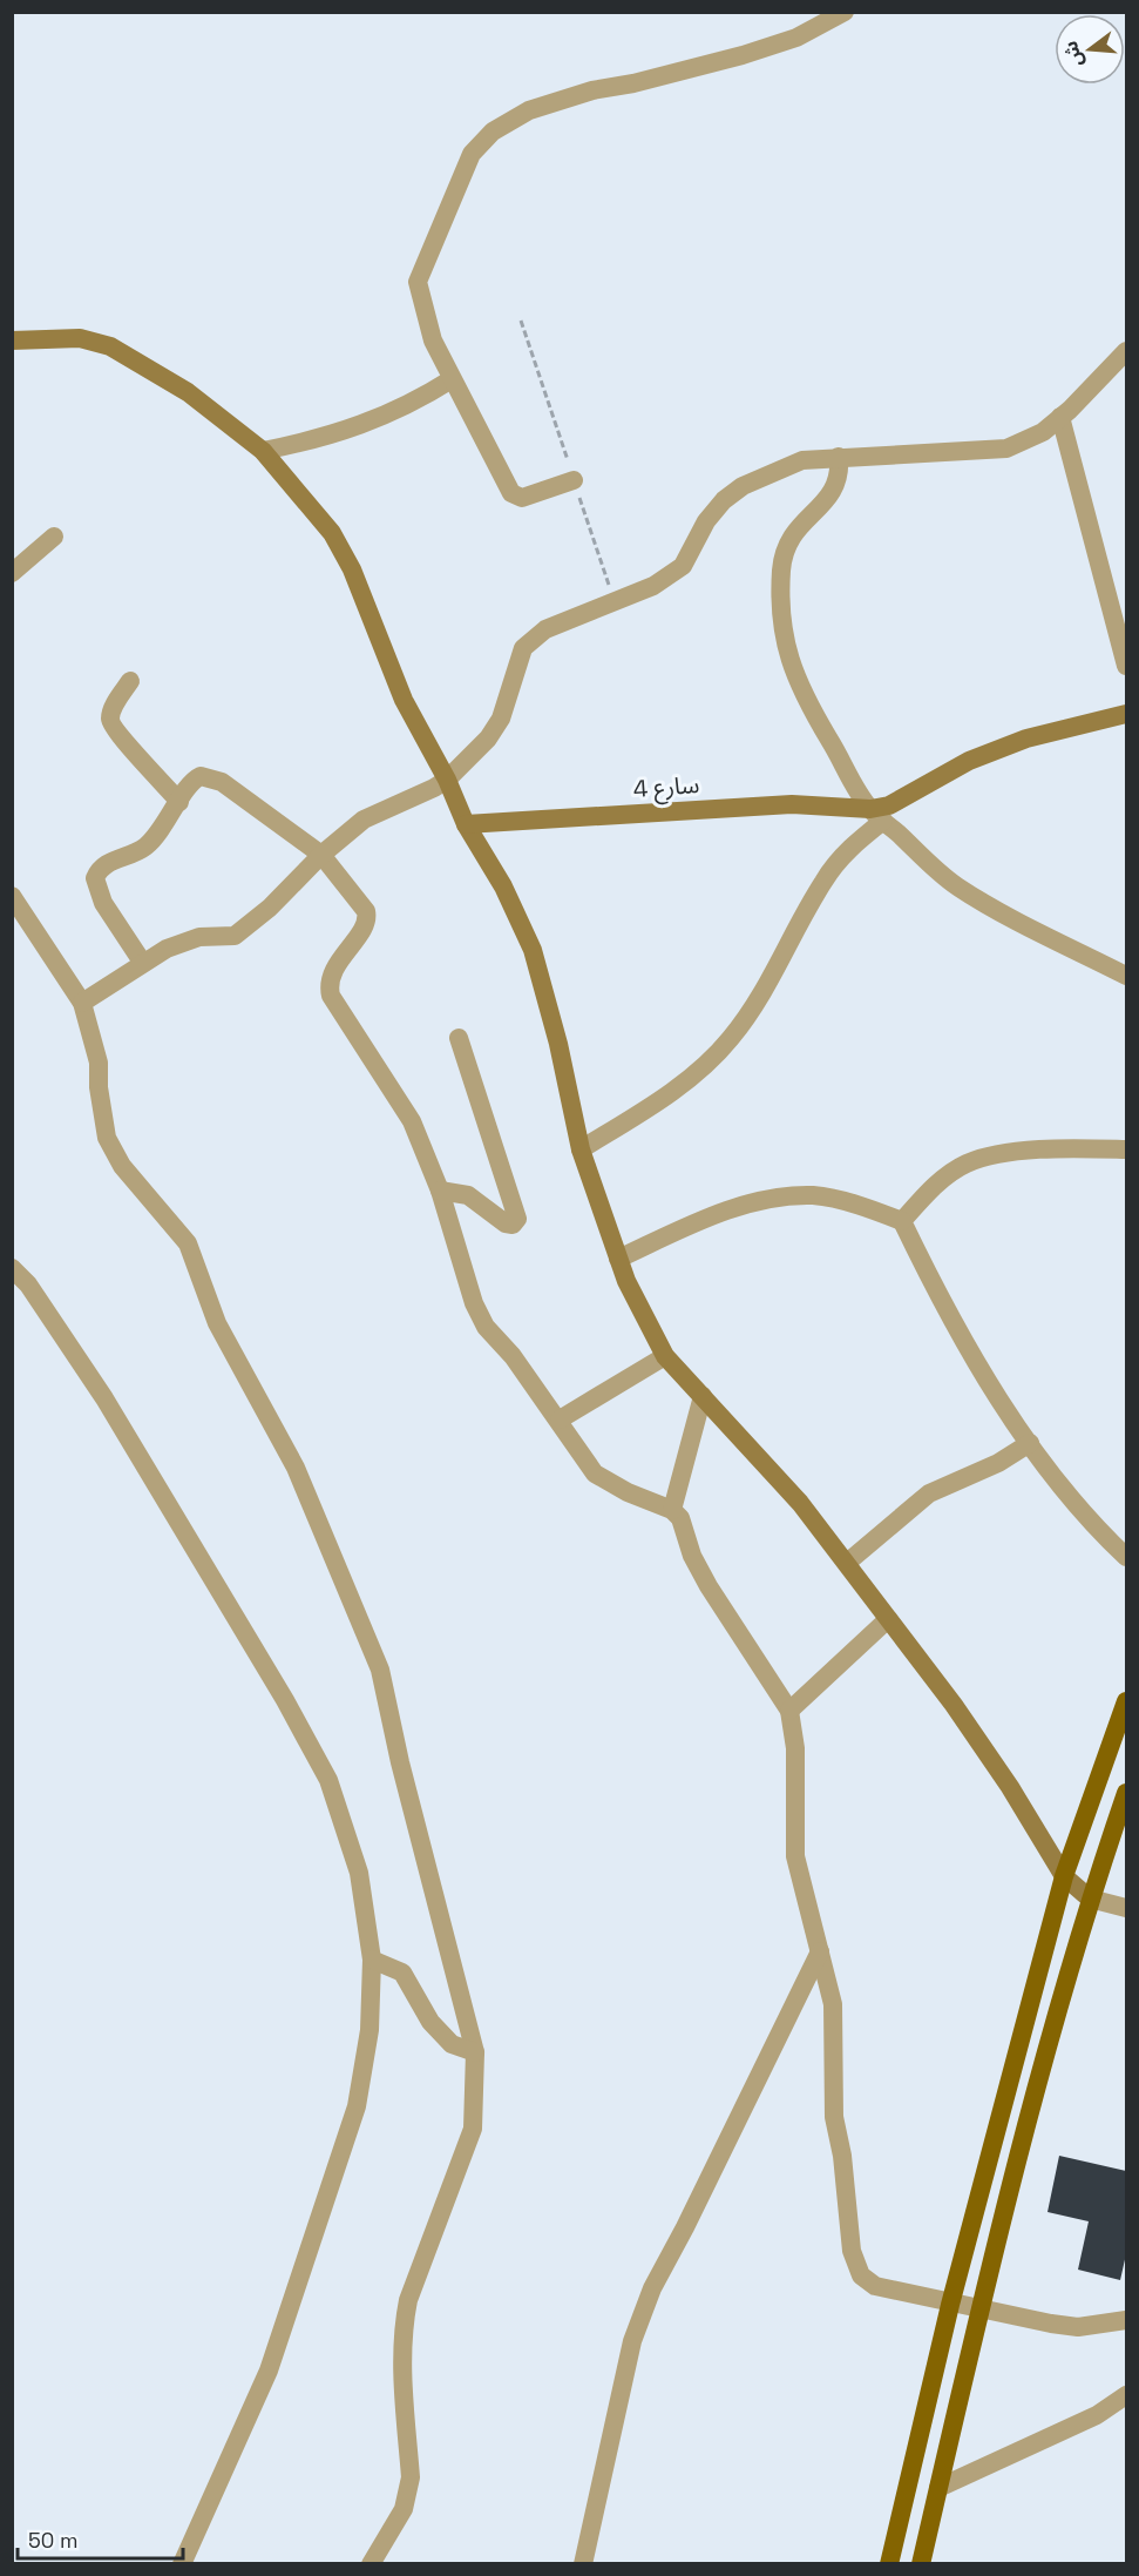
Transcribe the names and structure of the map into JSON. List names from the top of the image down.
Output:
{
  "streets": {
    "main road": ["سارع 4"]
  },
  "scale_bar": "50 m",
  "north": "left"
}
